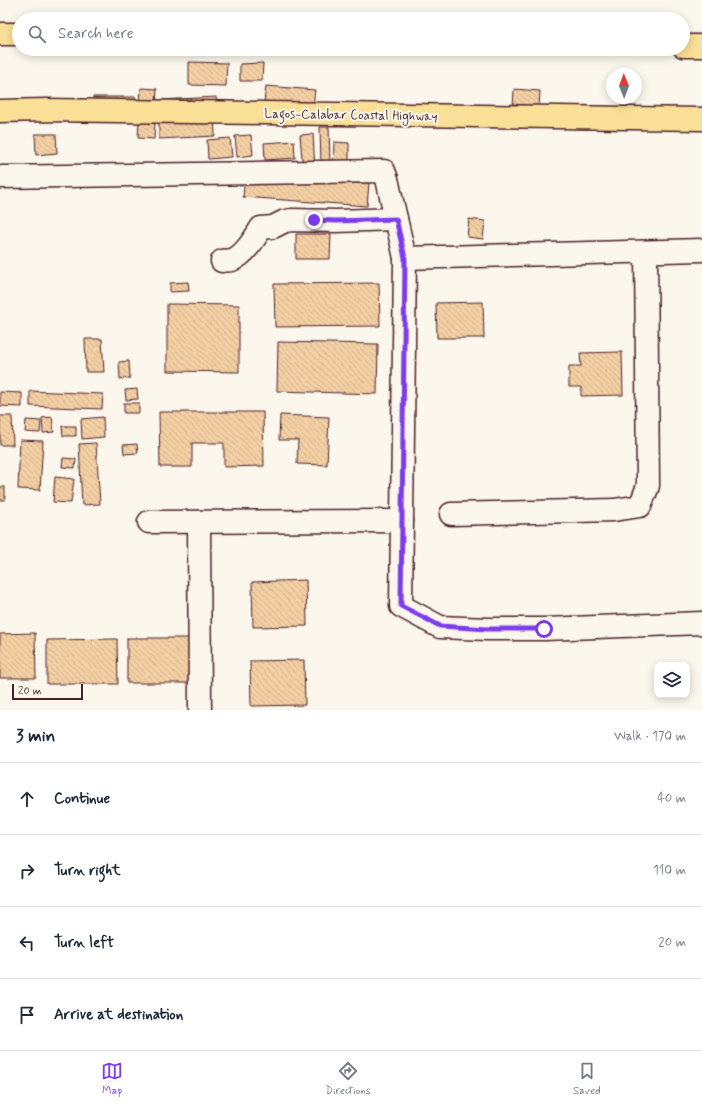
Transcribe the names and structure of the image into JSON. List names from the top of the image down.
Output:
{
  "streets": {
    "highway": ["Lagos-Calabar Coastal Highway"]
  },
  "scale_bar": "20 m",
  "north": "top",
  "page": {
    "search": "Search here",
    "scale": "20 m",
    "heading": ["3 min", "Walk · 170 m"],
    "list": [
      ["Continue", "40 m"],
      ["Turn right", "110 m"],
      ["Turn left", "20 m"],
      "Arrive at destination"
    ],
    "nav": ["Map", "Directions", "Saved"]
  }
}
